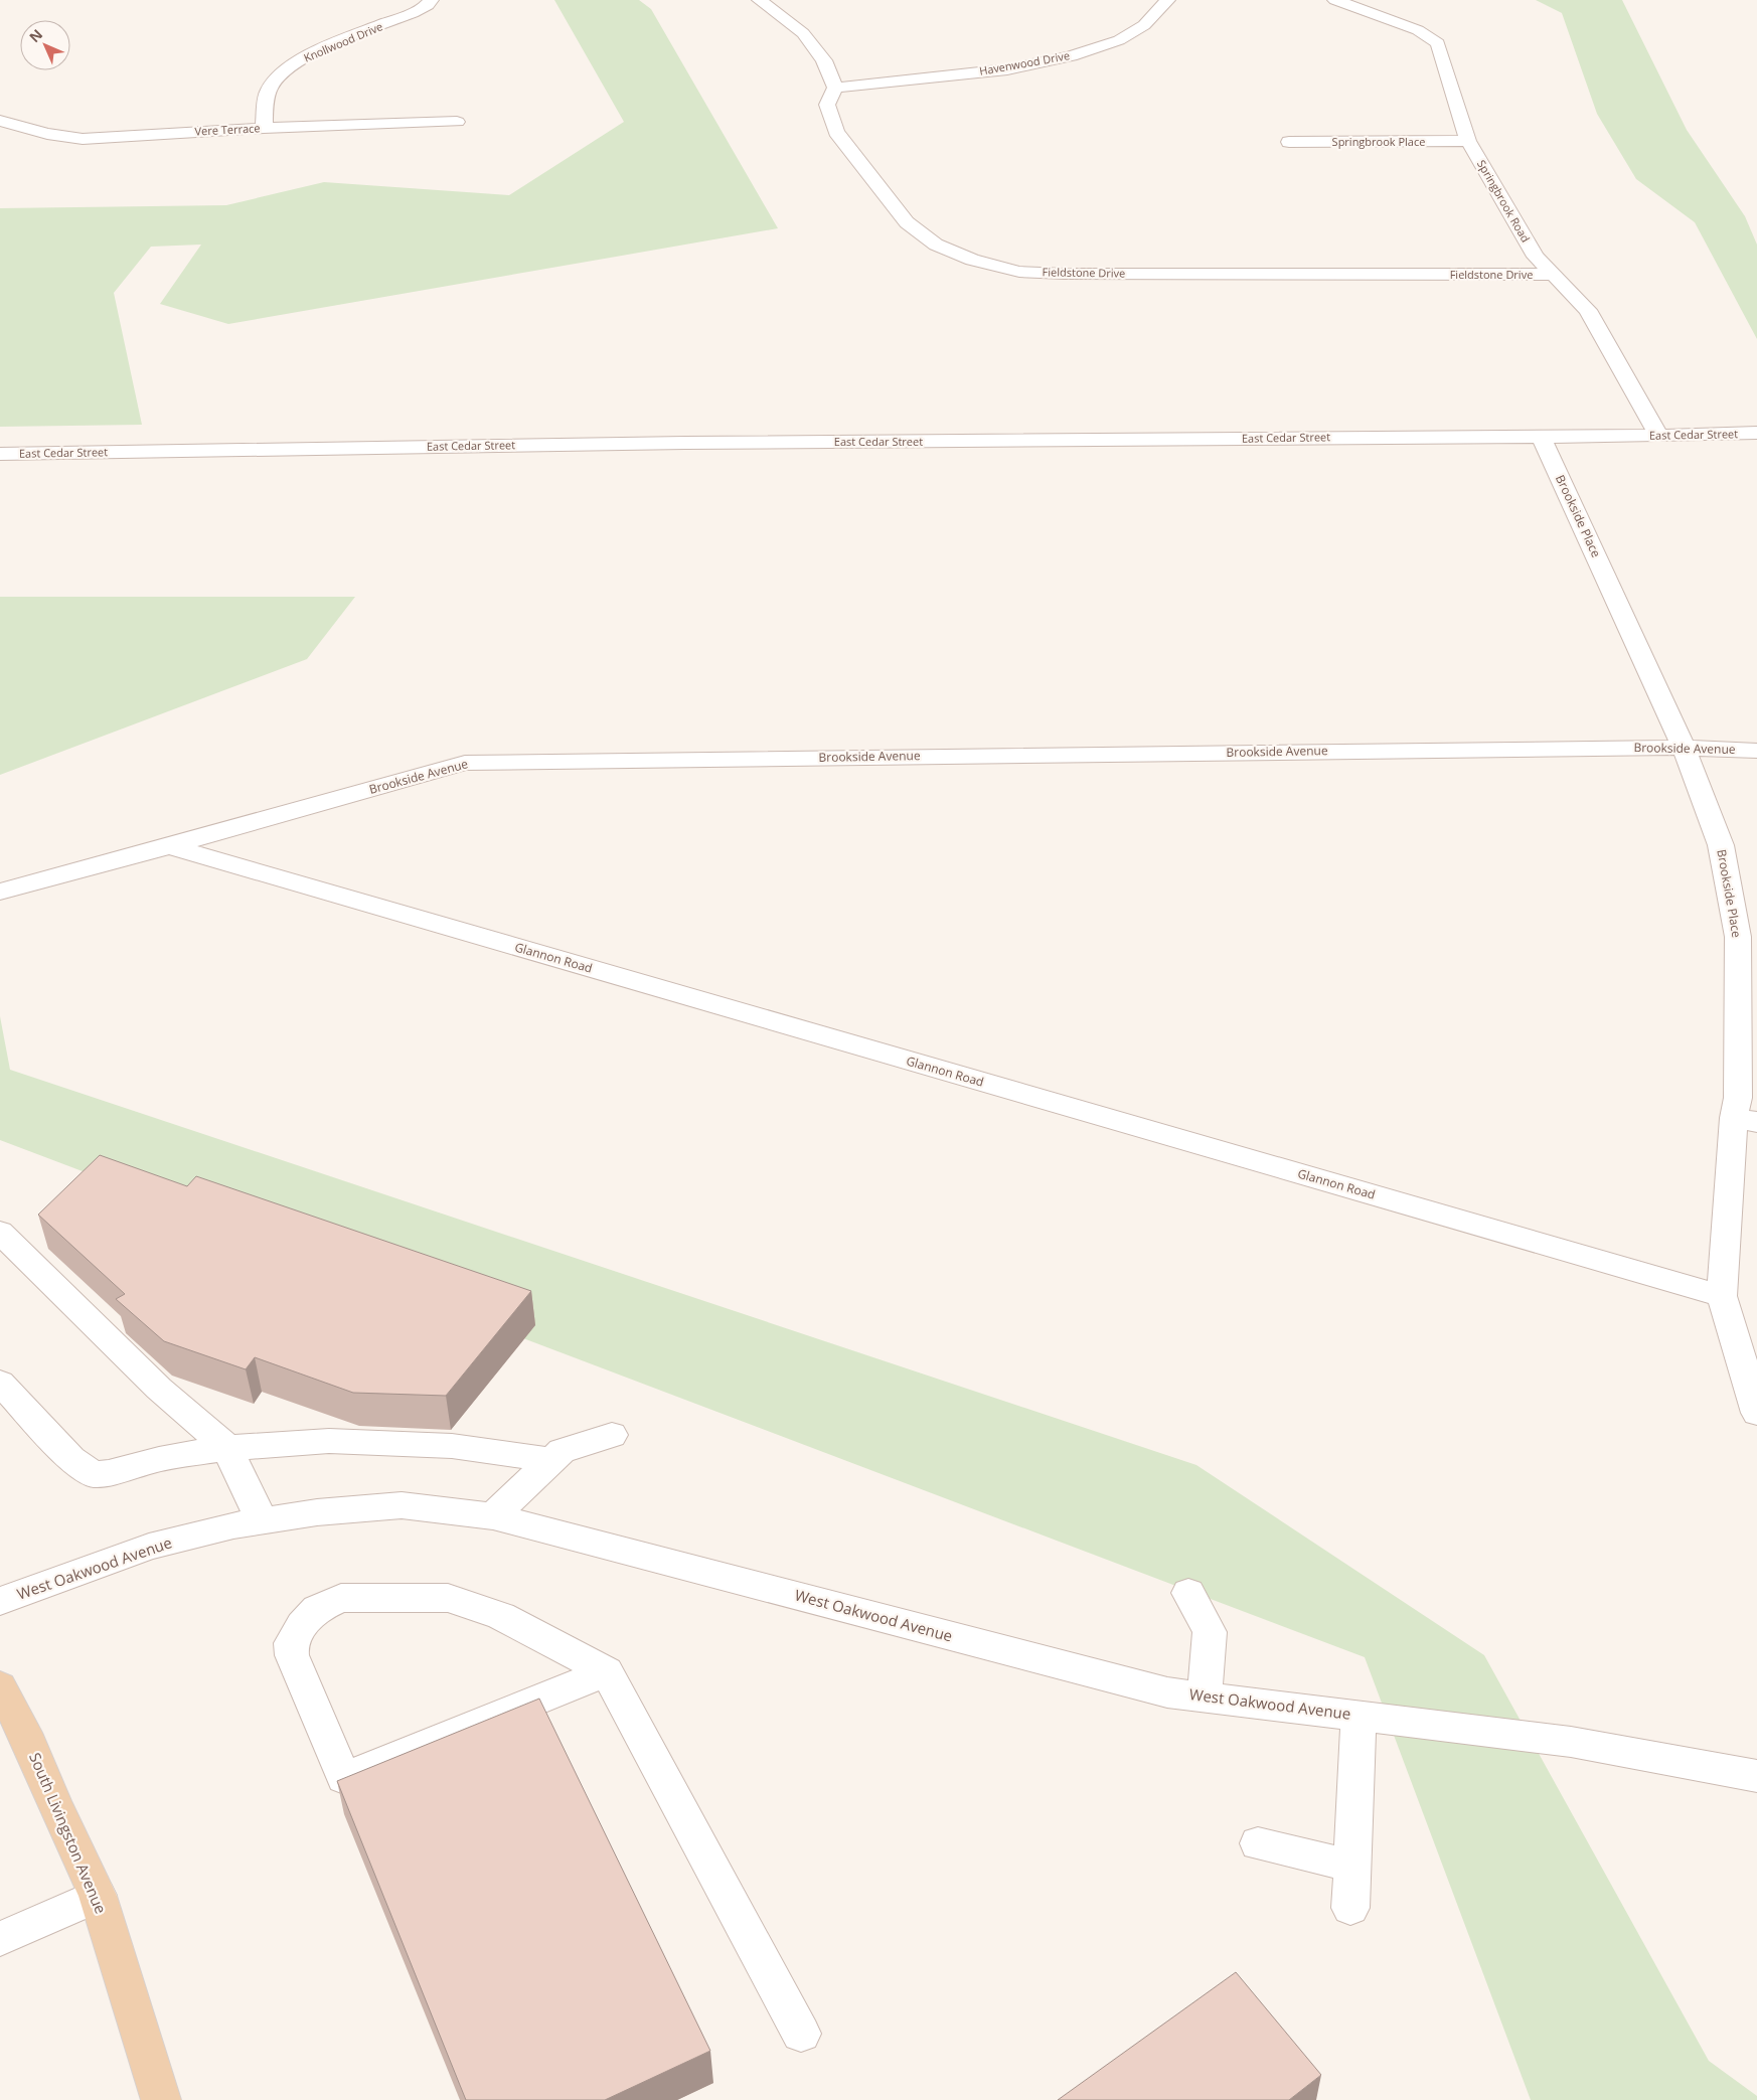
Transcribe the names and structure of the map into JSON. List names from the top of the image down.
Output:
{
  "streets": {
    "main road": ["South Livingston Avenue"],
    "street": [
      "Knollwood Drive",
      "Havenwood Drive",
      "Vere Terrace",
      "Springbrook Place",
      "Springbrook Road",
      "Fieldstone Drive",
      "East Cedar Street",
      "Brookside Place",
      "Brookside Avenue",
      "Glannon Road",
      "West Oakwood Avenue"
    ]
  },
  "crossings": [
    ["Knollwood Drive", "Vere Terrace"],
    ["Havenwood Drive", "Fieldstone Drive"],
    ["Springbrook Place", "Springbrook Road"],
    ["Springbrook Road", "Fieldstone Drive"],
    ["Springbrook Road", "East Cedar Street"],
    ["East Cedar Street", "Brookside Place"],
    ["Brookside Place", "Brookside Avenue"],
    ["Brookside Place", "Glannon Road"],
    ["Brookside Avenue", "Glannon Road"]
  ],
  "north": "top left"
}
